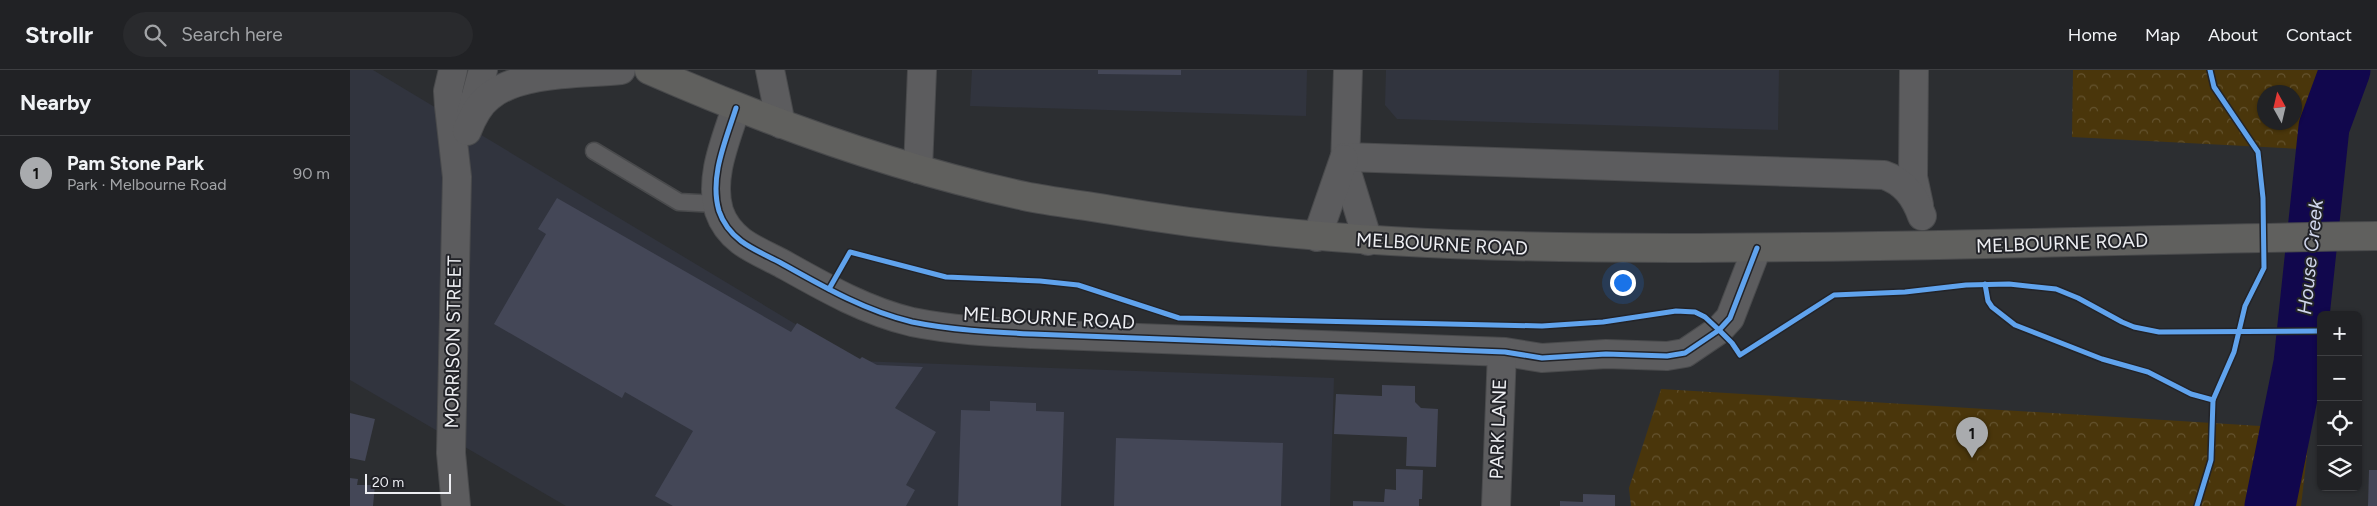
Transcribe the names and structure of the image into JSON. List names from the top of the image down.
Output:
{
  "streets": {
    "main road": ["MELBOURNE ROAD"],
    "street": ["MORRISON STREET", "PARK LANE"]
  },
  "crossings": [
    ["MELBOURNE ROAD", "PARK LANE"]
  ],
  "water": ["House Creek"],
  "scale_bar": "20 m",
  "north": "top",
  "page": {
    "header": "Strollr",
    "search": "Search here",
    "nav": [
      "Home",
      "Map",
      "About",
      "Contact"
    ],
    "heading": "Nearby",
    "list": [
      {
        "mark": "1",
        "name": "Pam Stone Park",
        "note": "Park · Melbourne Road",
        "value": "90 m"
      }
    ],
    "map_buttons": ["+", "−"],
    "pins": "1",
    "scale": "20 m"
  }
}
